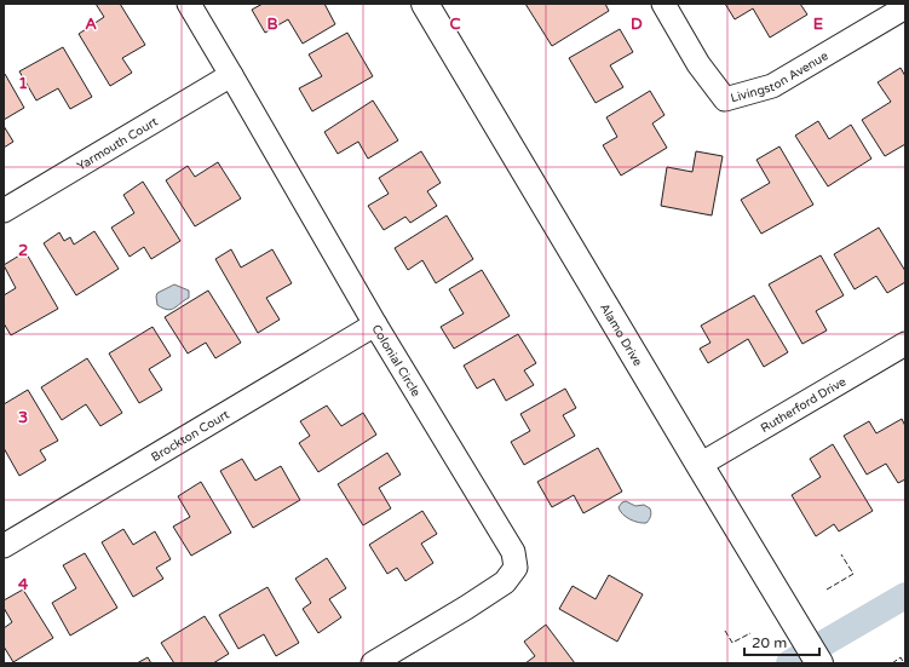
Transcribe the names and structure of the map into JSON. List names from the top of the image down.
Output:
{
  "streets": {
    "main road": ["Alamo Drive"],
    "street": [
      "Livingston Avenue",
      "Yarmouth Court",
      "Colonial Circle",
      "Rutherford Drive",
      "Brockton Court"
    ]
  },
  "crossings": [
    ["Yarmouth Court", "Colonial Circle"],
    ["Alamo Drive", "Rutherford Drive"],
    ["Colonial Circle", "Brockton Court"]
  ],
  "scale_bar": "20 m",
  "grid": {
    "columns": [
      "A",
      "B",
      "C",
      "D",
      "E"
    ],
    "rows": [
      "1",
      "2",
      "3",
      "4"
    ]
  }
}
